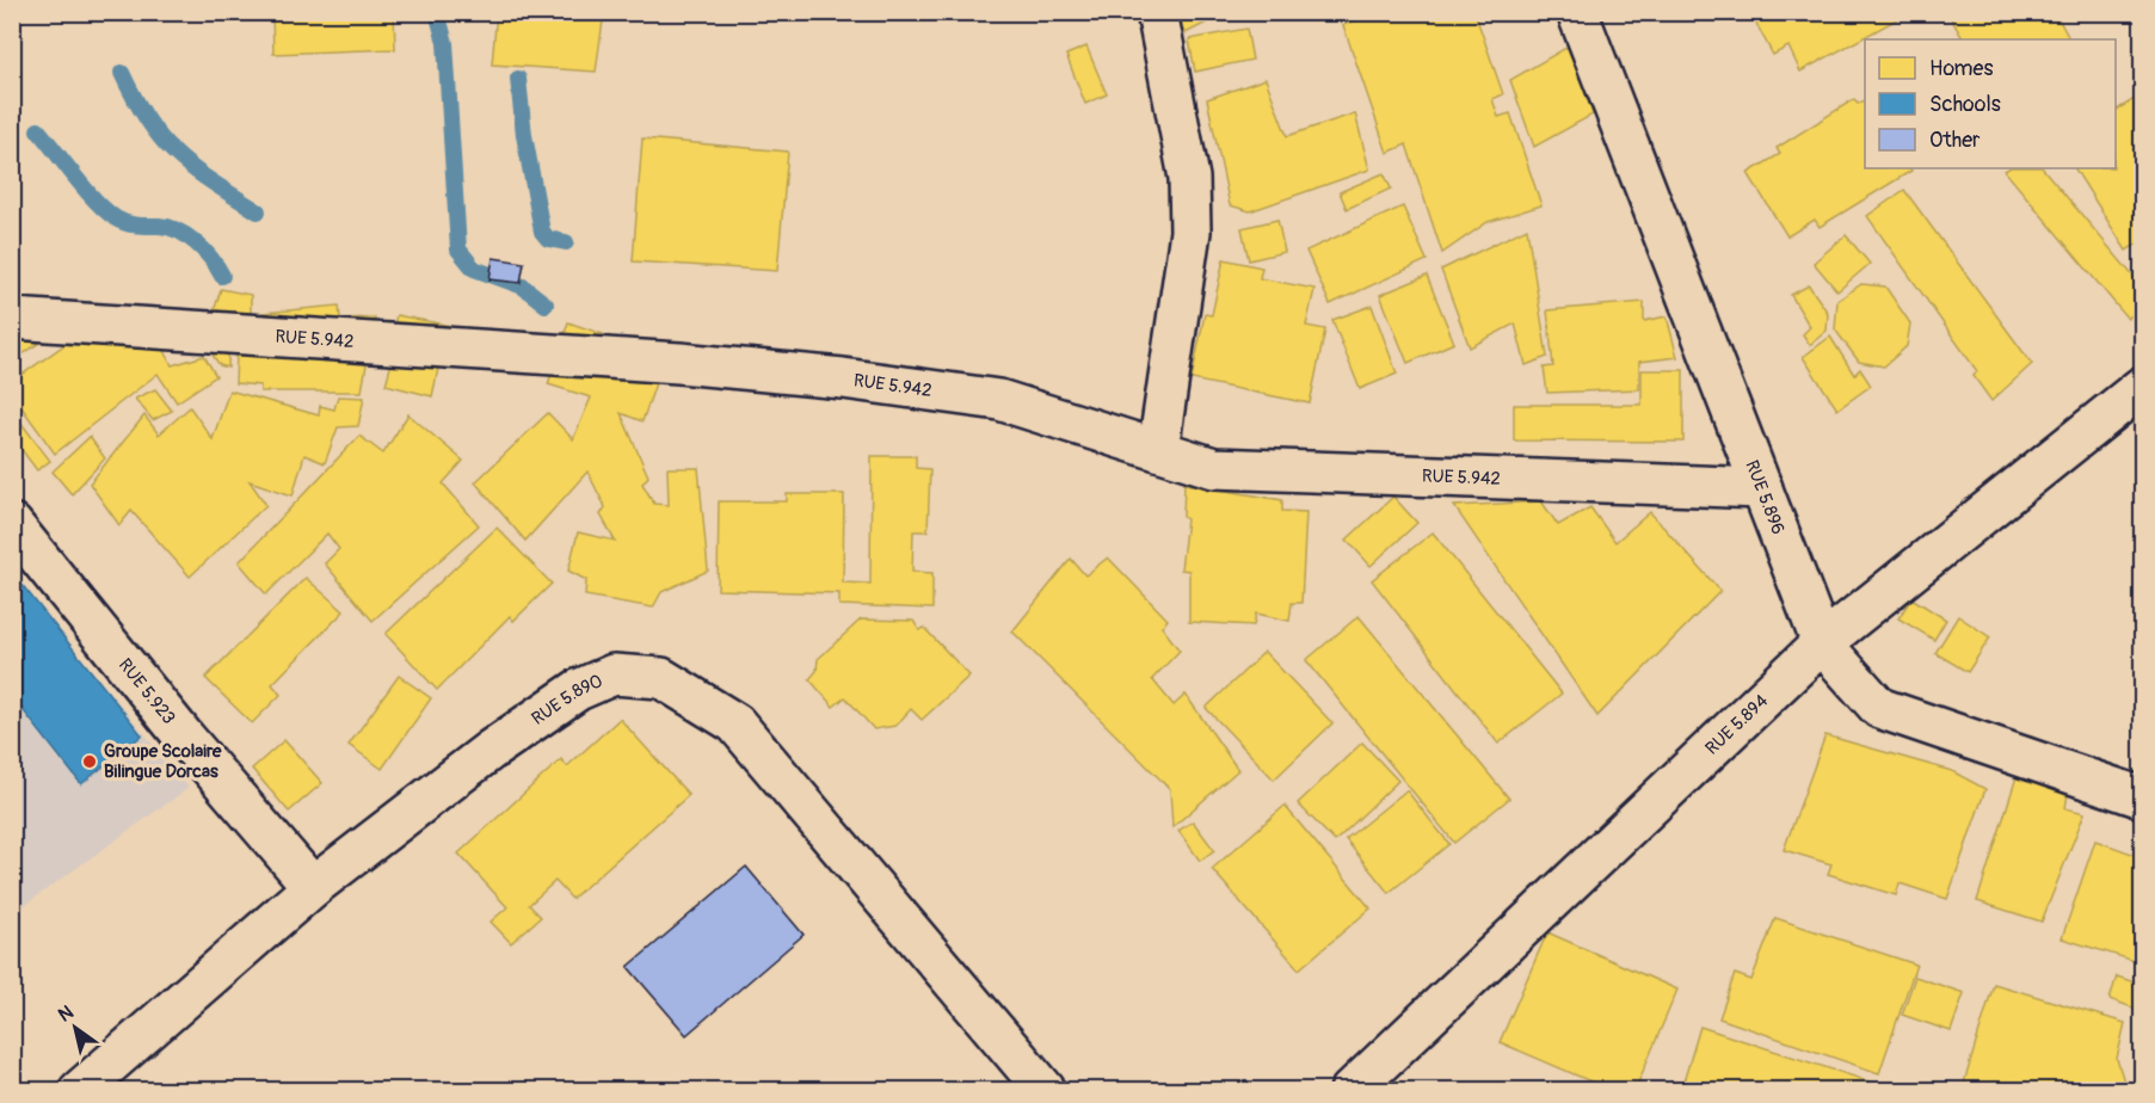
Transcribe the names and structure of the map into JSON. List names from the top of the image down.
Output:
{
  "streets": {
    "street": [
      "RUE 5.942",
      "RUE 5.896",
      "RUE 5.923",
      "RUE 5.890",
      "RUE 5.894"
    ]
  },
  "crossings": [
    ["RUE 5.942", "RUE 5.896"],
    ["RUE 5.896", "RUE 5.894"],
    ["RUE 5.923", "RUE 5.890"]
  ],
  "places": ["Groupe Scolaire Bilingue Dorcas"],
  "legend": ["Homes", "Schools", "Other"],
  "north": "top left"
}
